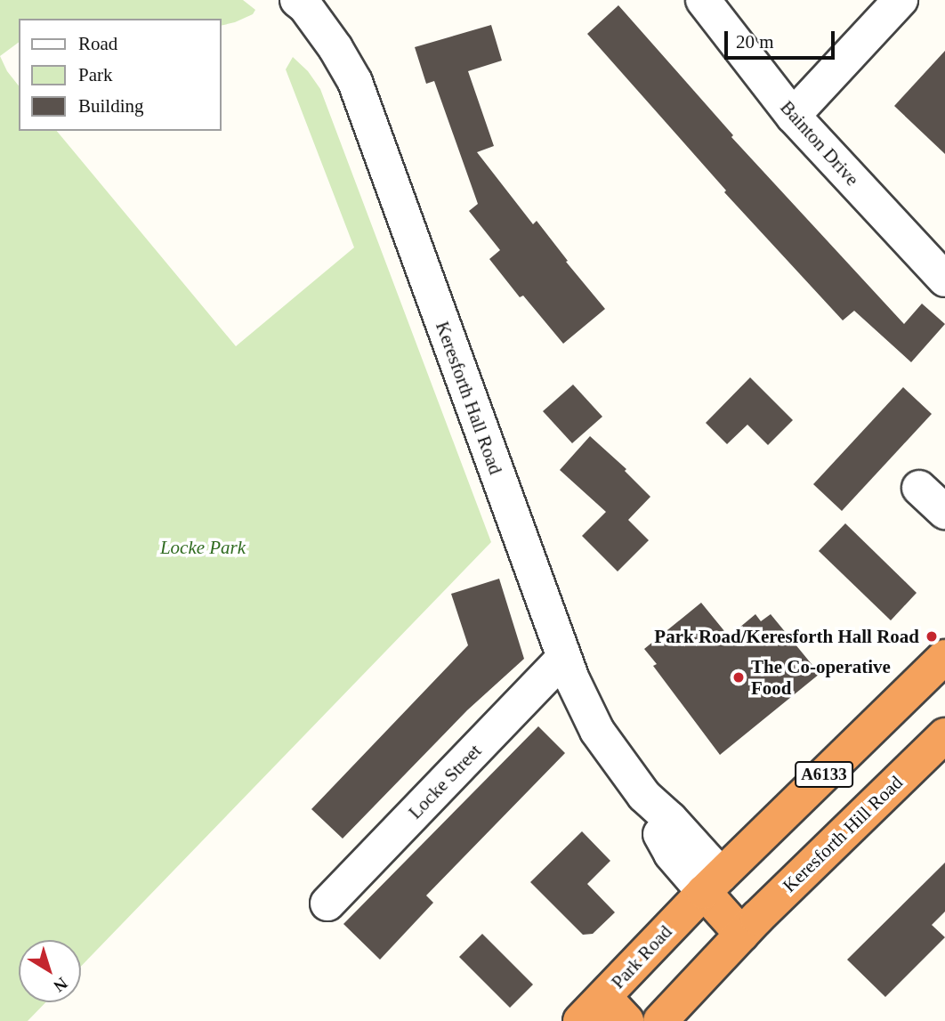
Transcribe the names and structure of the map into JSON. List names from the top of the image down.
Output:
{
  "streets": {
    "highway": ["A6133", "Keresforth Hill Road", "Park Road"],
    "street": ["Bainton Drive", "Keresforth Hall Road", "Locke Street"]
  },
  "crossings": [
    ["Keresforth Hall Road", "A6133"],
    ["Keresforth Hall Road", "Locke Street"],
    ["Keresforth Hall Road", "Park Road"],
    ["A6133", "Keresforth Hill Road"],
    ["A6133", "Park Road"]
  ],
  "parks": ["Locke Park"],
  "places": ["Park Road/Keresforth Hall Road", "The Co-operative Food"],
  "legend": ["Road", "Park", "Building"],
  "scale_bar": "20 m",
  "north": "bottom right"
}
